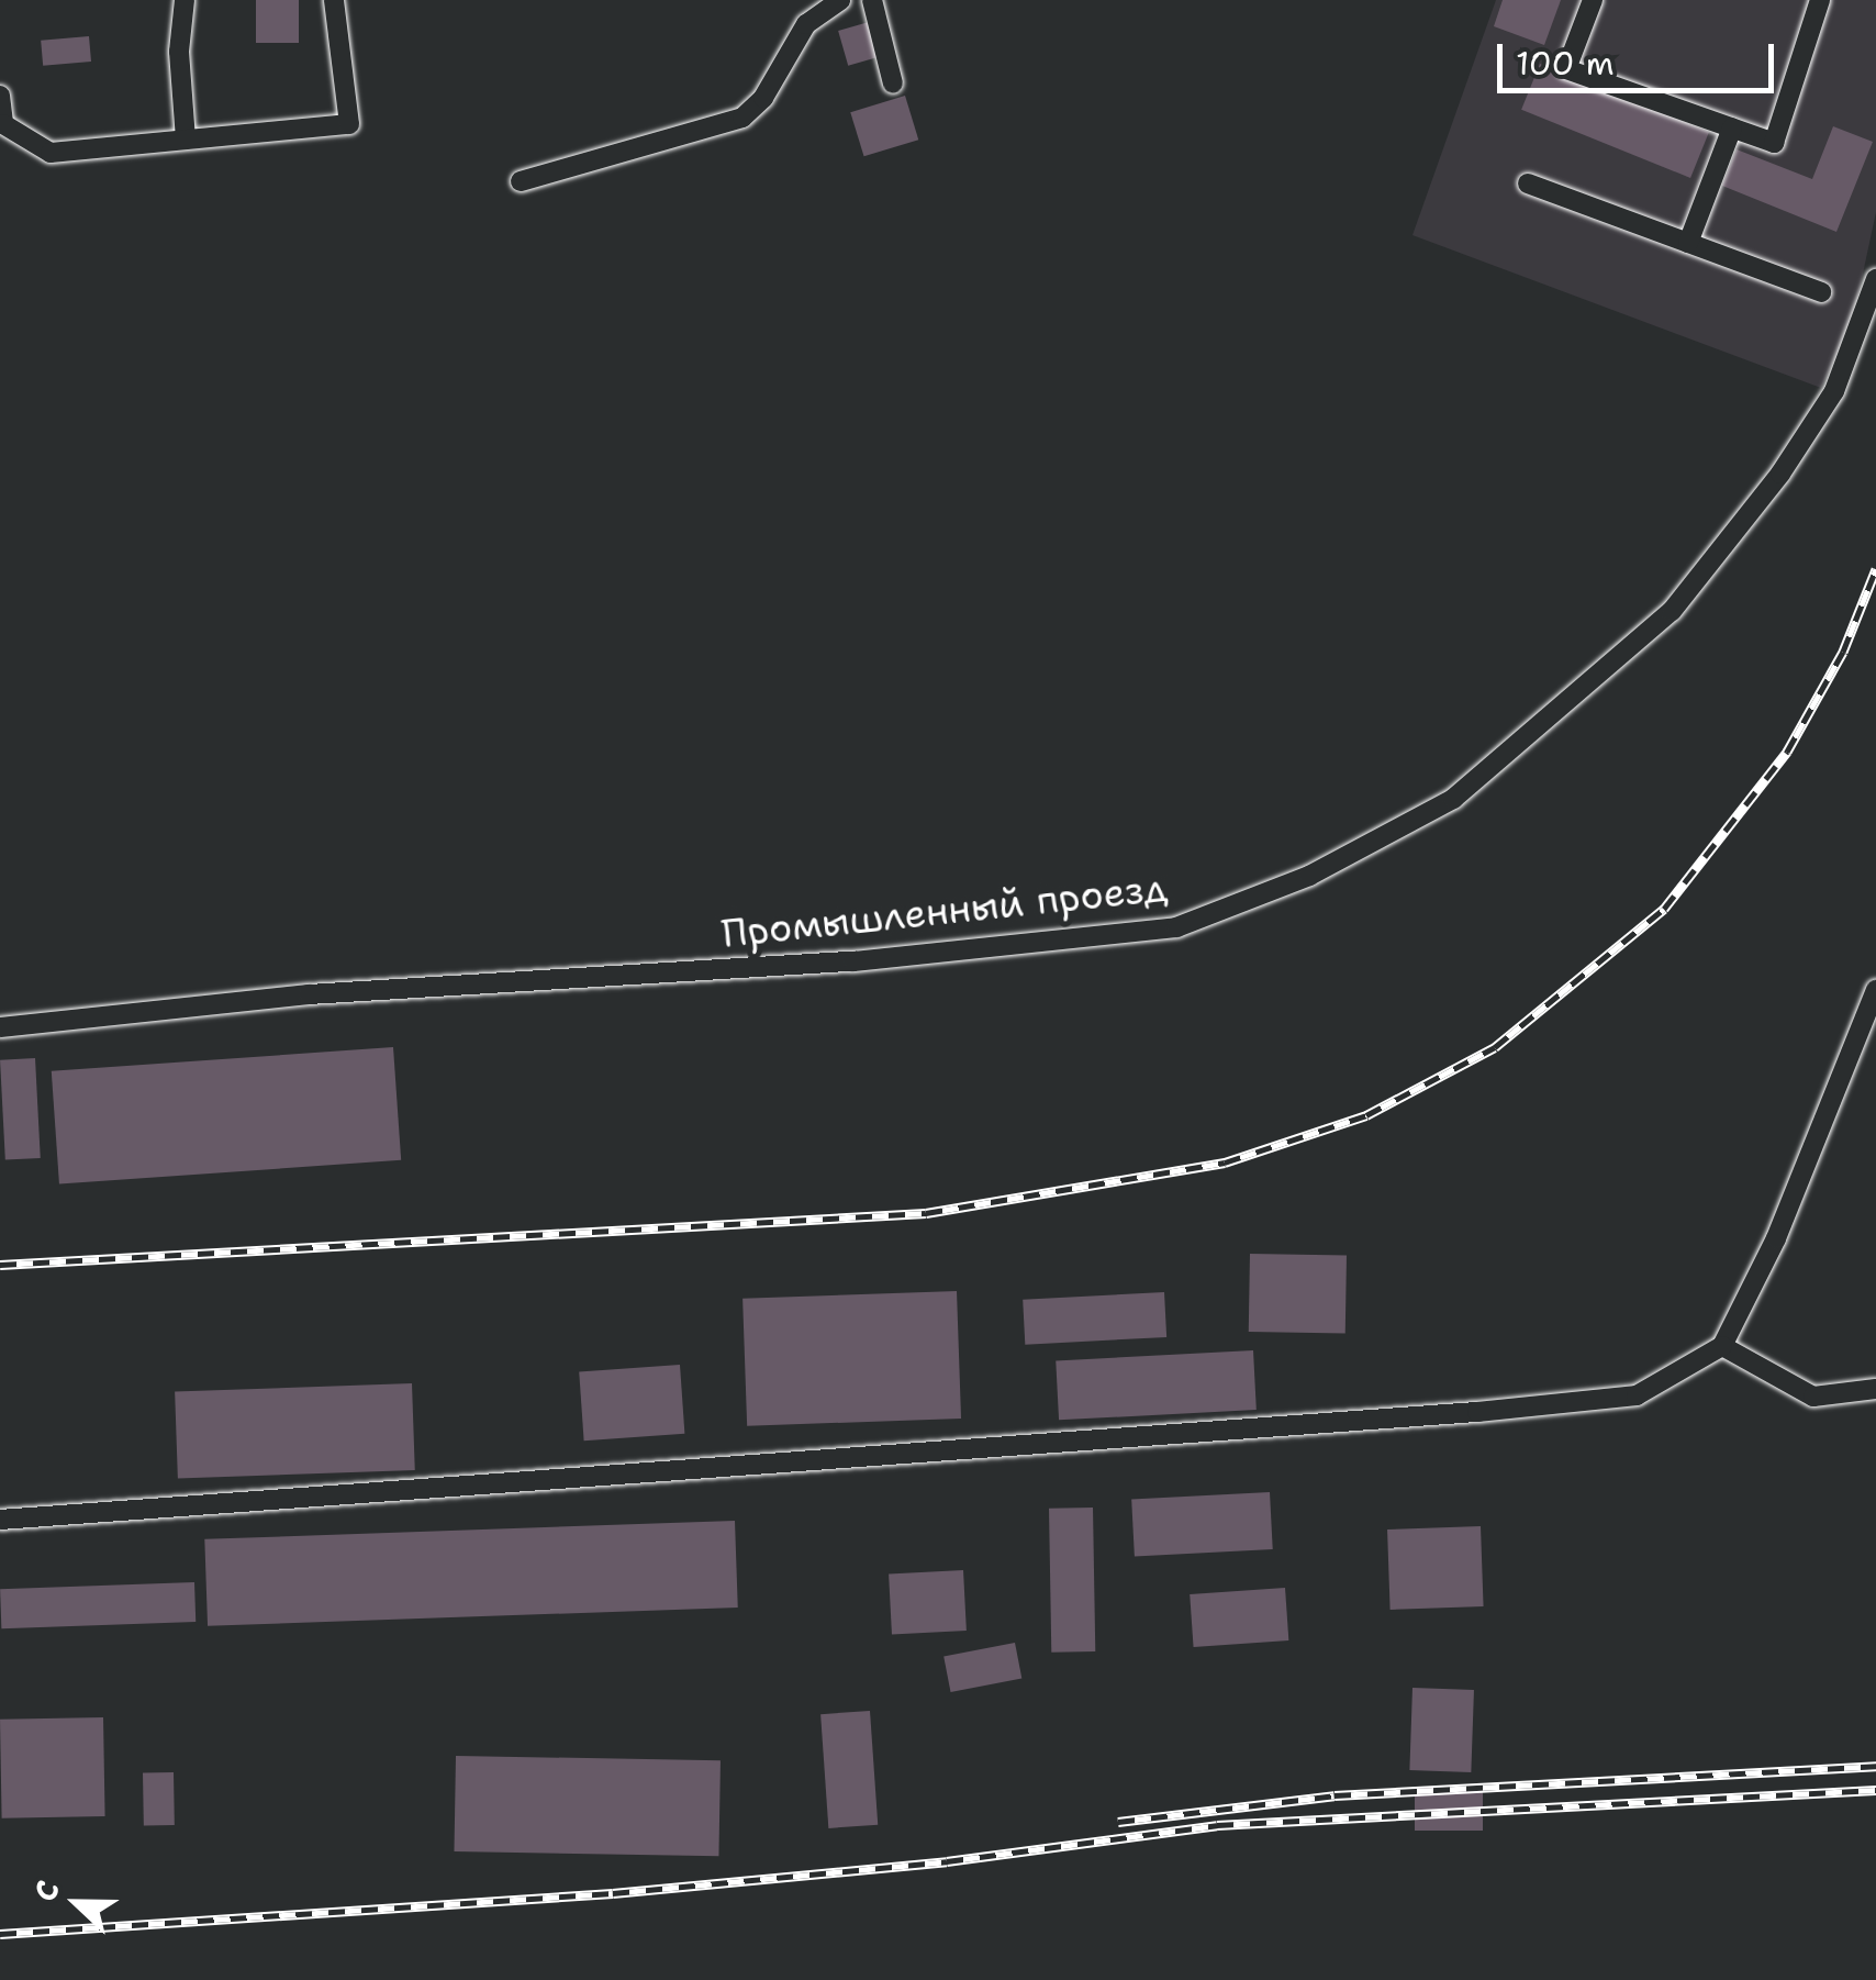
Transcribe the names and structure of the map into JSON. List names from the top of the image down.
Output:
{
  "streets": {
    "street": ["Промышленный проезд"]
  },
  "scale_bar": "100 m",
  "north": "left"
}
